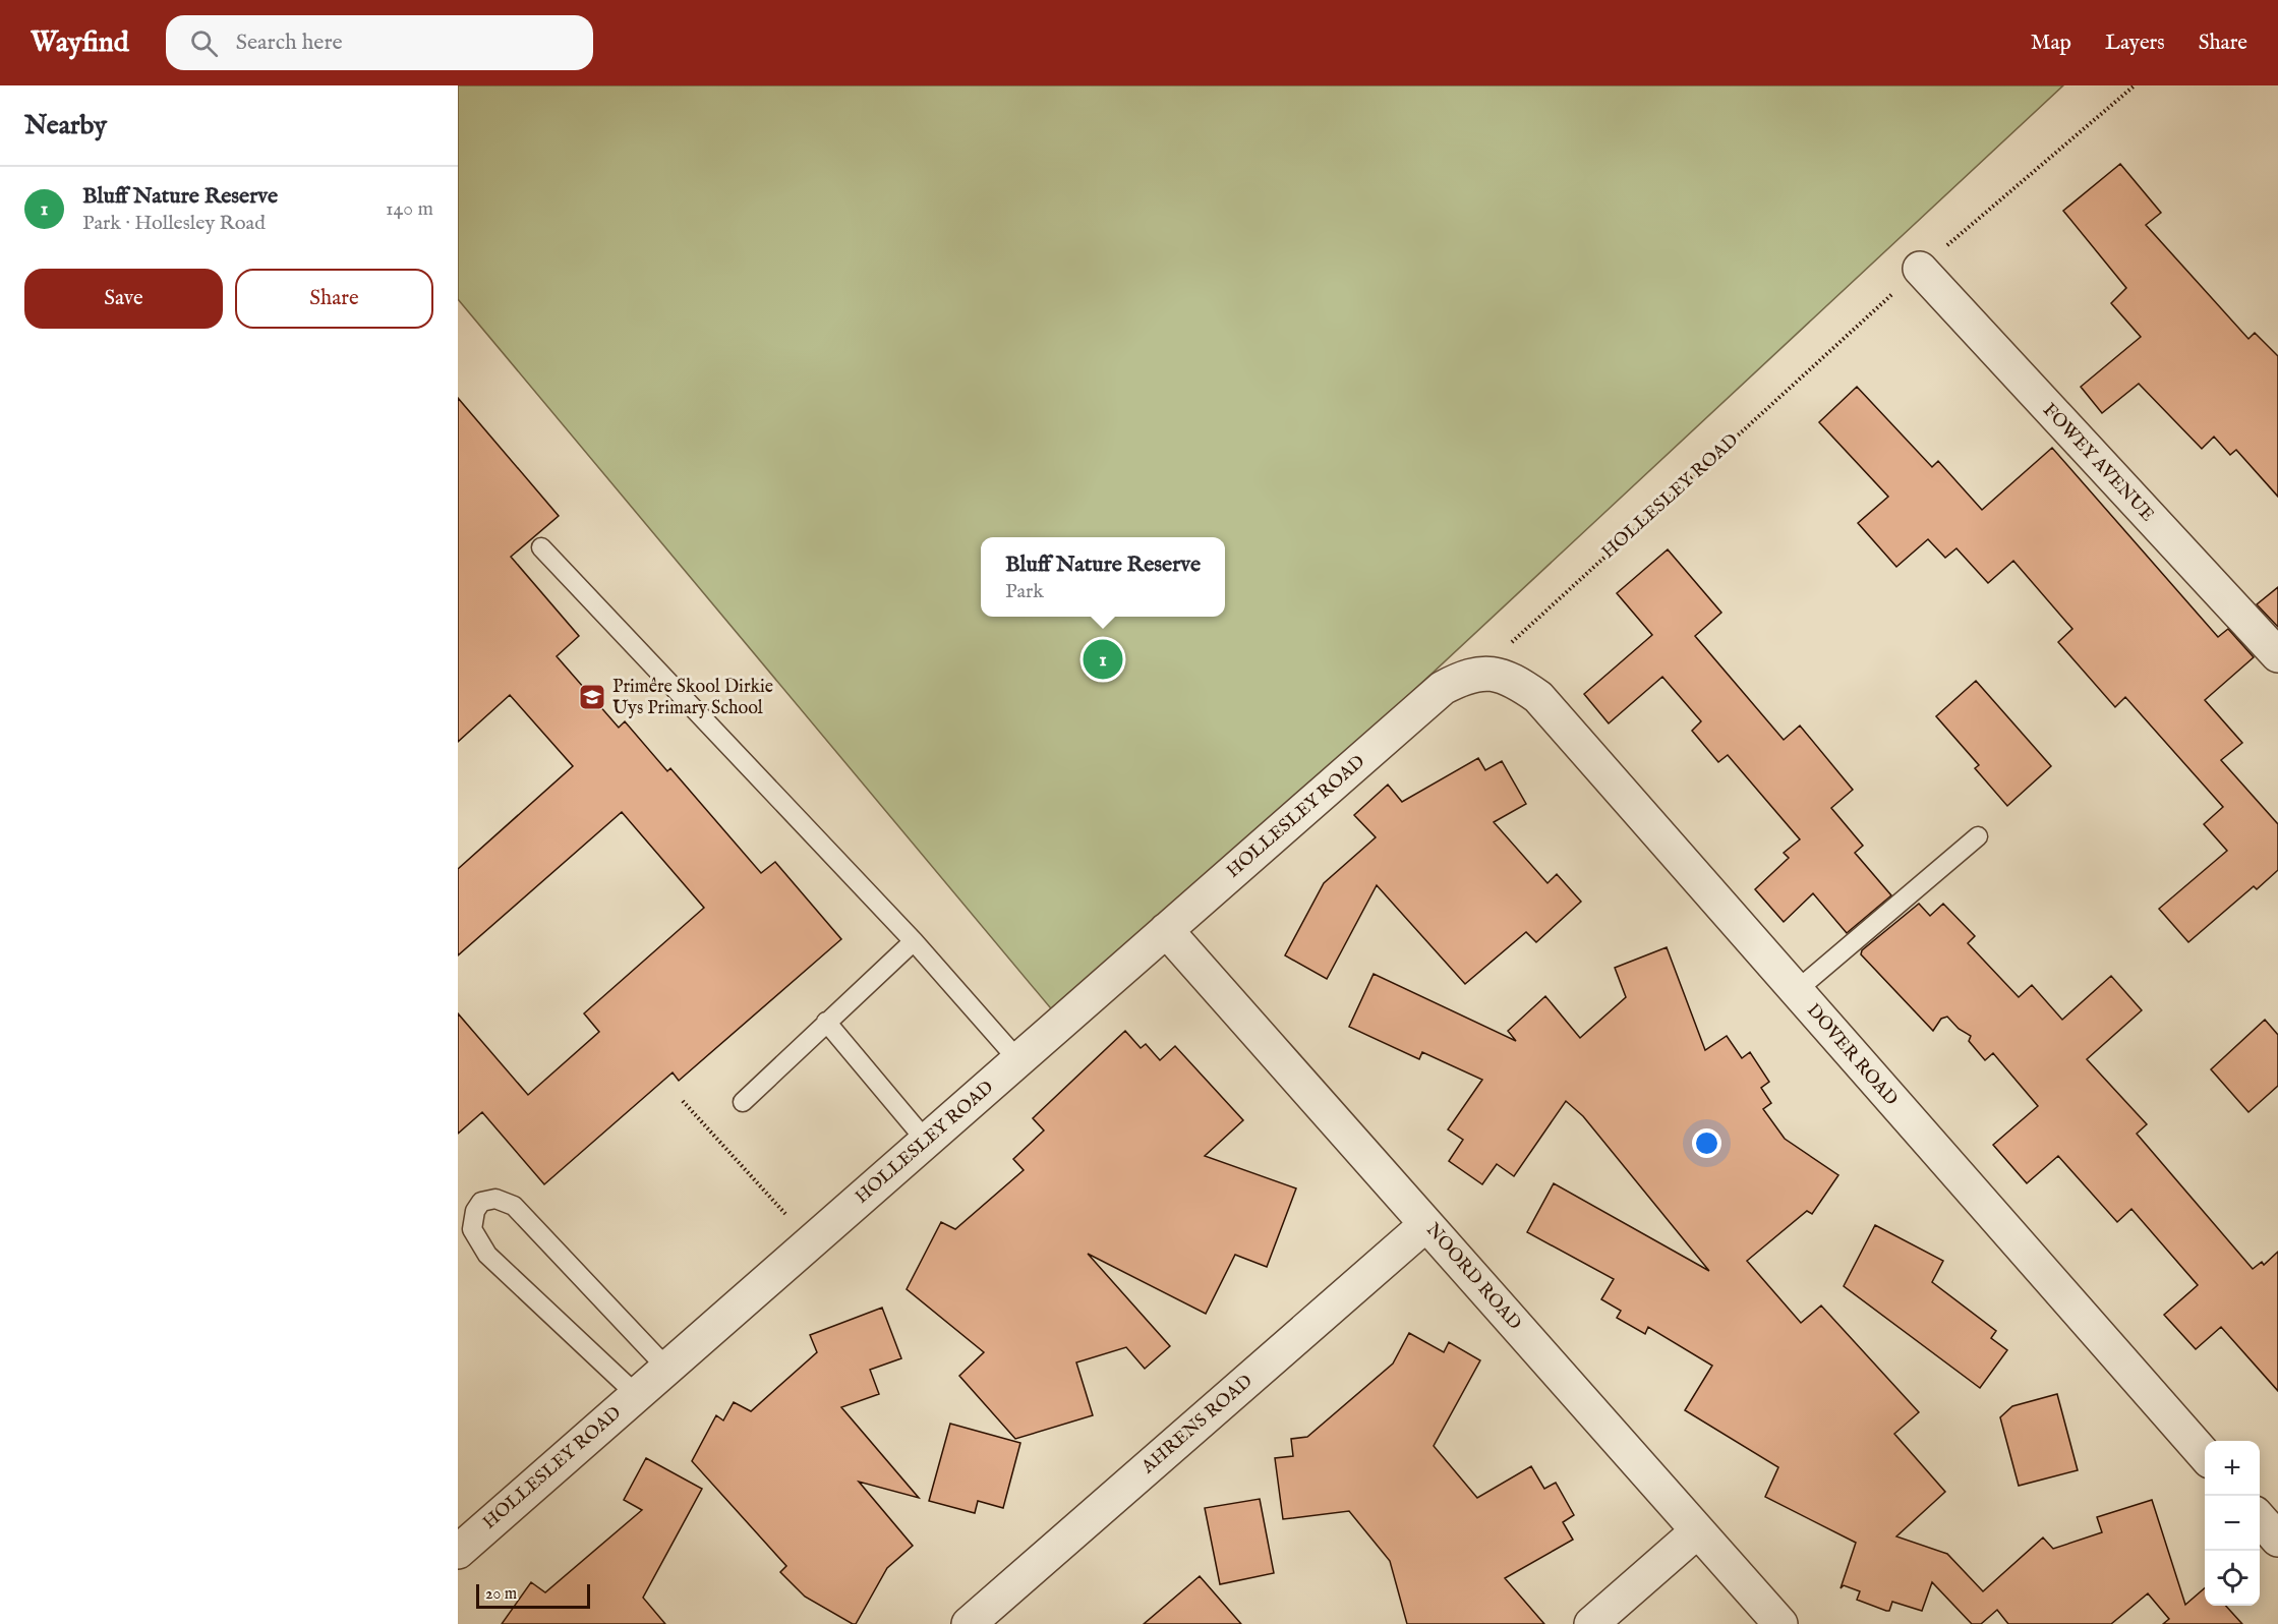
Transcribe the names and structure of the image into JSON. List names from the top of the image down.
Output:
{
  "streets": {
    "street": [
      "FOWEY AVENUE",
      "HOLLESLEY ROAD",
      "DOVER ROAD",
      "NOORD ROAD",
      "AHRENS ROAD"
    ]
  },
  "crossings": [
    ["FOWEY AVENUE", "HOLLESLEY ROAD"],
    ["HOLLESLEY ROAD", "DOVER ROAD"],
    ["HOLLESLEY ROAD", "NOORD ROAD"],
    ["NOORD ROAD", "AHRENS ROAD"]
  ],
  "places": {
    "school or university": ["Primêre Skool Dirkie Uys Primary School"]
  },
  "scale_bar": "20 m",
  "page": {
    "header": "Wayfind",
    "search": "Search here",
    "nav": ["Map", "Layers", "Share"],
    "heading": "Nearby",
    "list": [
      {
        "mark": "1",
        "name": "Bluff Nature Reserve",
        "note": "Park · Hollesley Road",
        "value": "140 m"
      }
    ],
    "buttons": ["Save", "Share"],
    "popup": ["Bluff Nature Reserve", "Park"],
    "pins": "1",
    "map_buttons": ["+", "−"],
    "scale": "20 m"
  }
}
